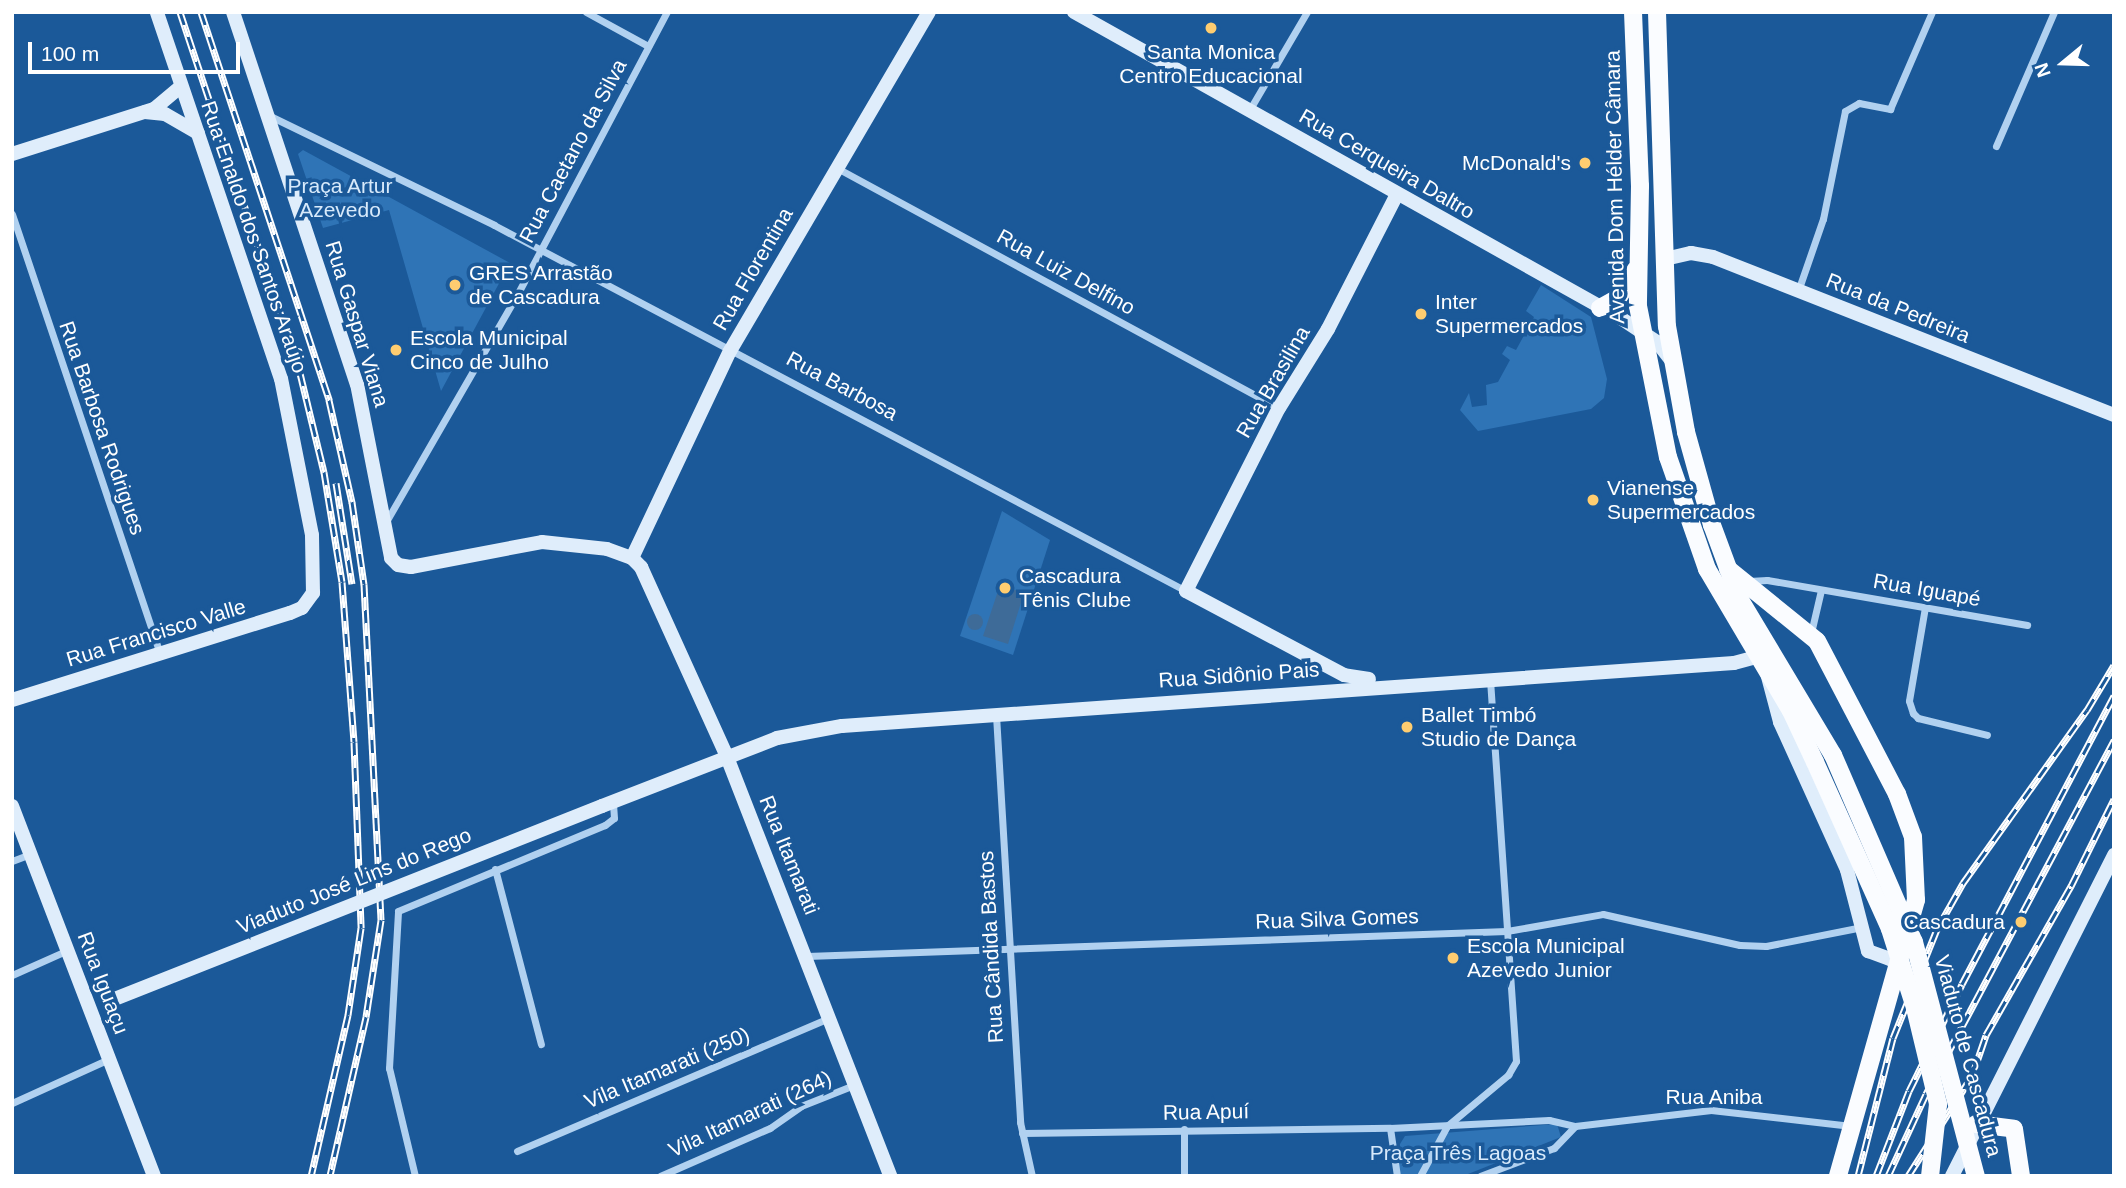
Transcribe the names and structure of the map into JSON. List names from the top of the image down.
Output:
{
  "streets": {
    "main road": [
      "Rua Cerqueira Daltro",
      "Avenida Dom Hélder Câmara",
      "Rua Enaldo dos Santos Araújo",
      "Rua Florentina",
      "Rua da Pedreira",
      "Rua Gaspar Viana",
      "Rua Brasilina",
      "Rua Barbosa",
      "Rua Francisco Valle",
      "Rua Sidônio Pais",
      "Rua Itamarati",
      "Viaduto José Lins do Rego",
      "Rua Iguaçu",
      "Viaduto de Cascadura"
    ],
    "street": [
      "Rua Caetano da Silva",
      "Rua Luiz Delfino",
      "Rua Barbosa Rodrigues",
      "Rua Iguapé",
      "Rua Silva Gomes",
      "Rua Cândida Bastos",
      "Vila Itamarati (250)",
      "Rua Aniba",
      "Rua Apuí",
      "Vila Itamarati (264)"
    ]
  },
  "crossings": [
    ["Rua Caetano da Silva", "Rua Gaspar Viana"],
    ["Rua Caetano da Silva", "Rua Barbosa"],
    ["Rua Cerqueira Daltro", "Avenida Dom Hélder Câmara"],
    ["Rua Cerqueira Daltro", "Rua Brasilina"],
    ["Avenida Dom Hélder Câmara", "Rua Sidônio Pais"],
    ["Avenida Dom Hélder Câmara", "Rua Silva Gomes"],
    ["Avenida Dom Hélder Câmara", "Viaduto de Cascadura"],
    ["Rua Enaldo dos Santos Araújo", "Rua Francisco Valle"],
    ["Rua Florentina", "Rua Luiz Delfino"],
    ["Rua Florentina", "Rua Gaspar Viana"],
    ["Rua Florentina", "Rua Barbosa"],
    ["Rua Florentina", "Rua Itamarati"],
    ["Rua Luiz Delfino", "Rua Brasilina"],
    ["Rua Gaspar Viana", "Rua Barbosa"],
    ["Rua Gaspar Viana", "Rua Itamarati"],
    ["Rua Brasilina", "Rua Barbosa"],
    ["Rua Barbosa", "Rua Sidônio Pais"],
    ["Rua Barbosa Rodrigues", "Rua Francisco Valle"],
    ["Rua Sidônio Pais", "Rua Itamarati"],
    ["Rua Sidônio Pais", "Viaduto José Lins do Rego"],
    ["Rua Sidônio Pais", "Rua Cândida Bastos"],
    ["Rua Itamarati", "Viaduto José Lins do Rego"],
    ["Rua Itamarati", "Rua Silva Gomes"],
    ["Rua Itamarati", "Vila Itamarati (250)"],
    ["Rua Itamarati", "Vila Itamarati (264)"],
    ["Viaduto José Lins do Rego", "Rua Iguaçu"],
    ["Rua Silva Gomes", "Rua Cândida Bastos"],
    ["Rua Cândida Bastos", "Rua Apuí"]
  ],
  "parks": ["Praça Artur Azevedo", "Praça Três Lagoas"],
  "places": [
    "Santa Monica Centro Educacional",
    "McDonald's",
    "GRES Arrastão de Cascadura",
    "Inter Supermercados",
    "Escola Municipal Cinco de Julho",
    "Vianense Supermercados",
    "Cascadura Tênis Clube",
    "Ballet Timbó Studio de Dança",
    "Cascadura",
    "Escola Municipal Azevedo Junior"
  ],
  "scale_bar": "100 m",
  "north": "left"
}
